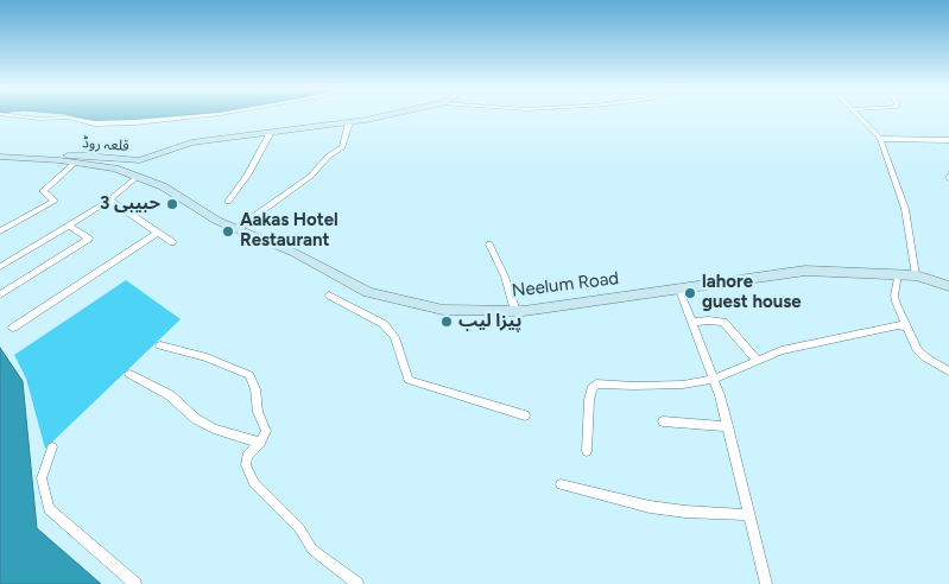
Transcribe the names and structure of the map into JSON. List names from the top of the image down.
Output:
{
  "streets": {
    "main road": ["قلعہ روڈ", "Neelum Road"]
  },
  "crossings": [
    ["قلعہ روڈ", "Neelum Road"]
  ],
  "places": [
    "حبیبی 3",
    "Aakas Hotel Restaurant",
    "lahore guest house",
    "پیزا لیب"
  ]
}
